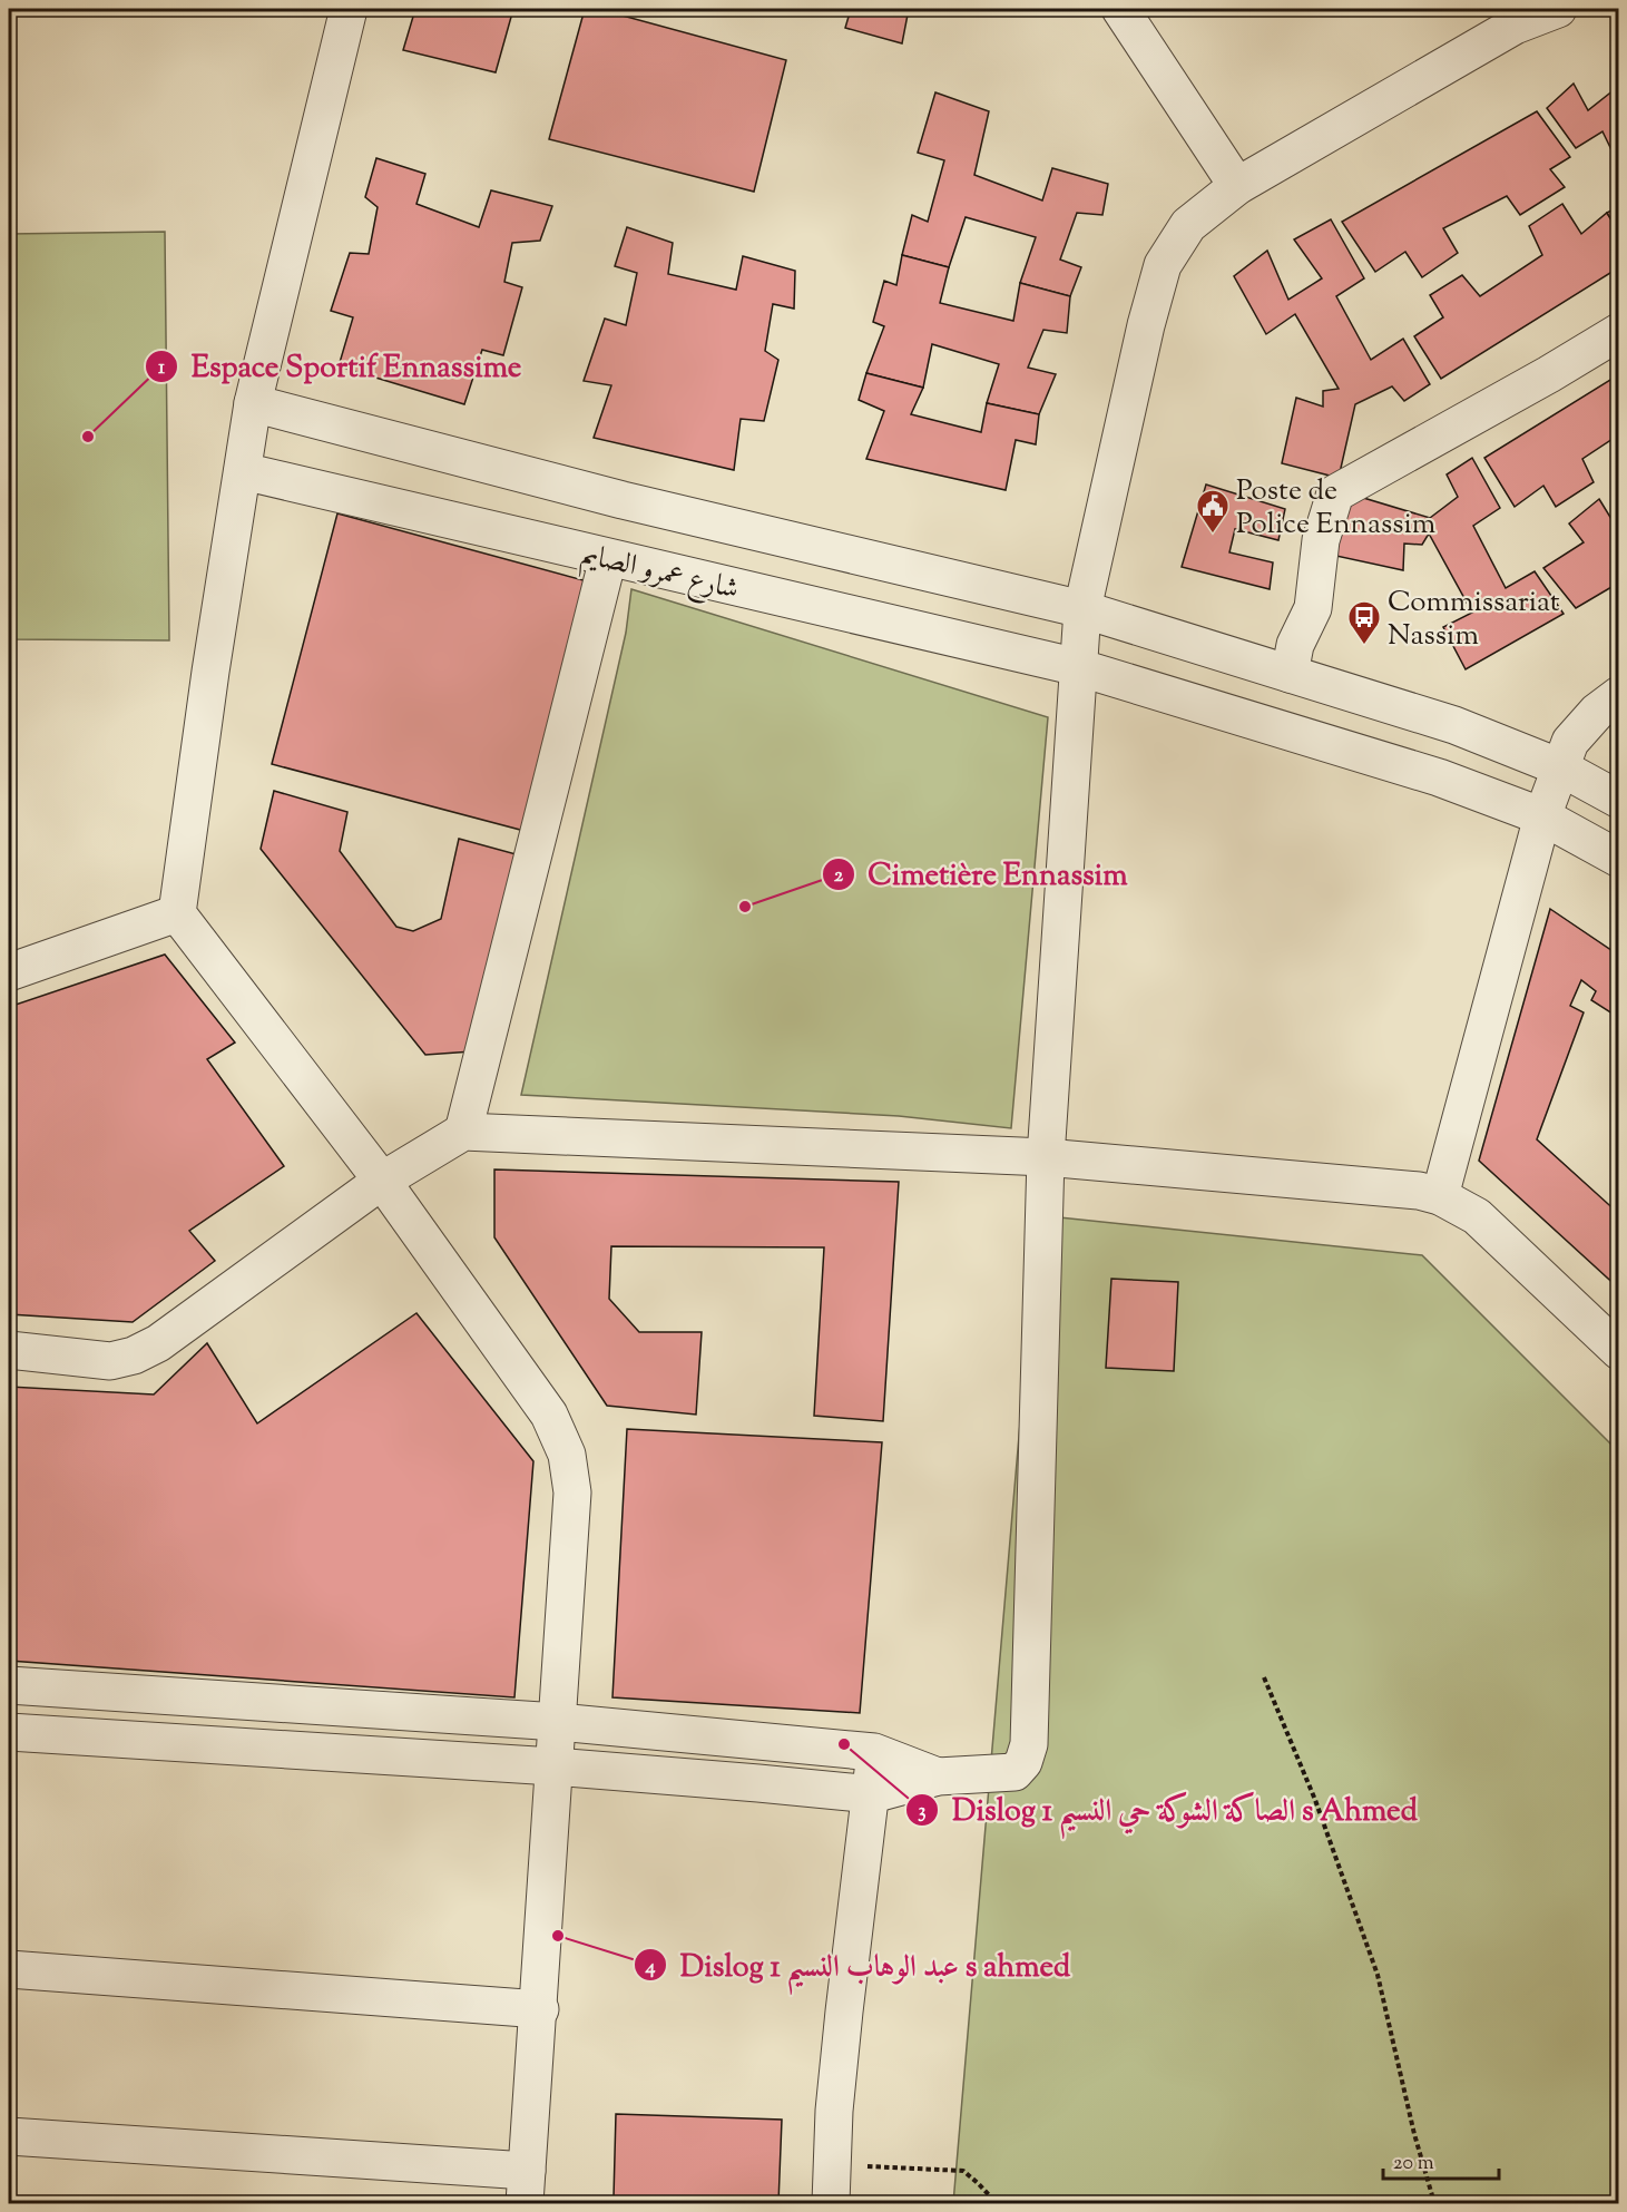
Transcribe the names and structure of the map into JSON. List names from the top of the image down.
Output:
{
  "streets": {
    "street": ["شارع عمرو الصايم"]
  },
  "places": {
    "other": [
      "Espace Sportif Ennassime",
      "Cimetière Ennassim",
      "Dislog الصاكة الشوكة حي النسيم 1 s Ahmed",
      "Dislog عبد الوهاب النسيم 1 s ahmed"
    ],
    "public building": ["Poste de Police Ennassim"],
    "bus stop": ["Commissariat Nassim"]
  },
  "scale_bar": "20 m"
}
